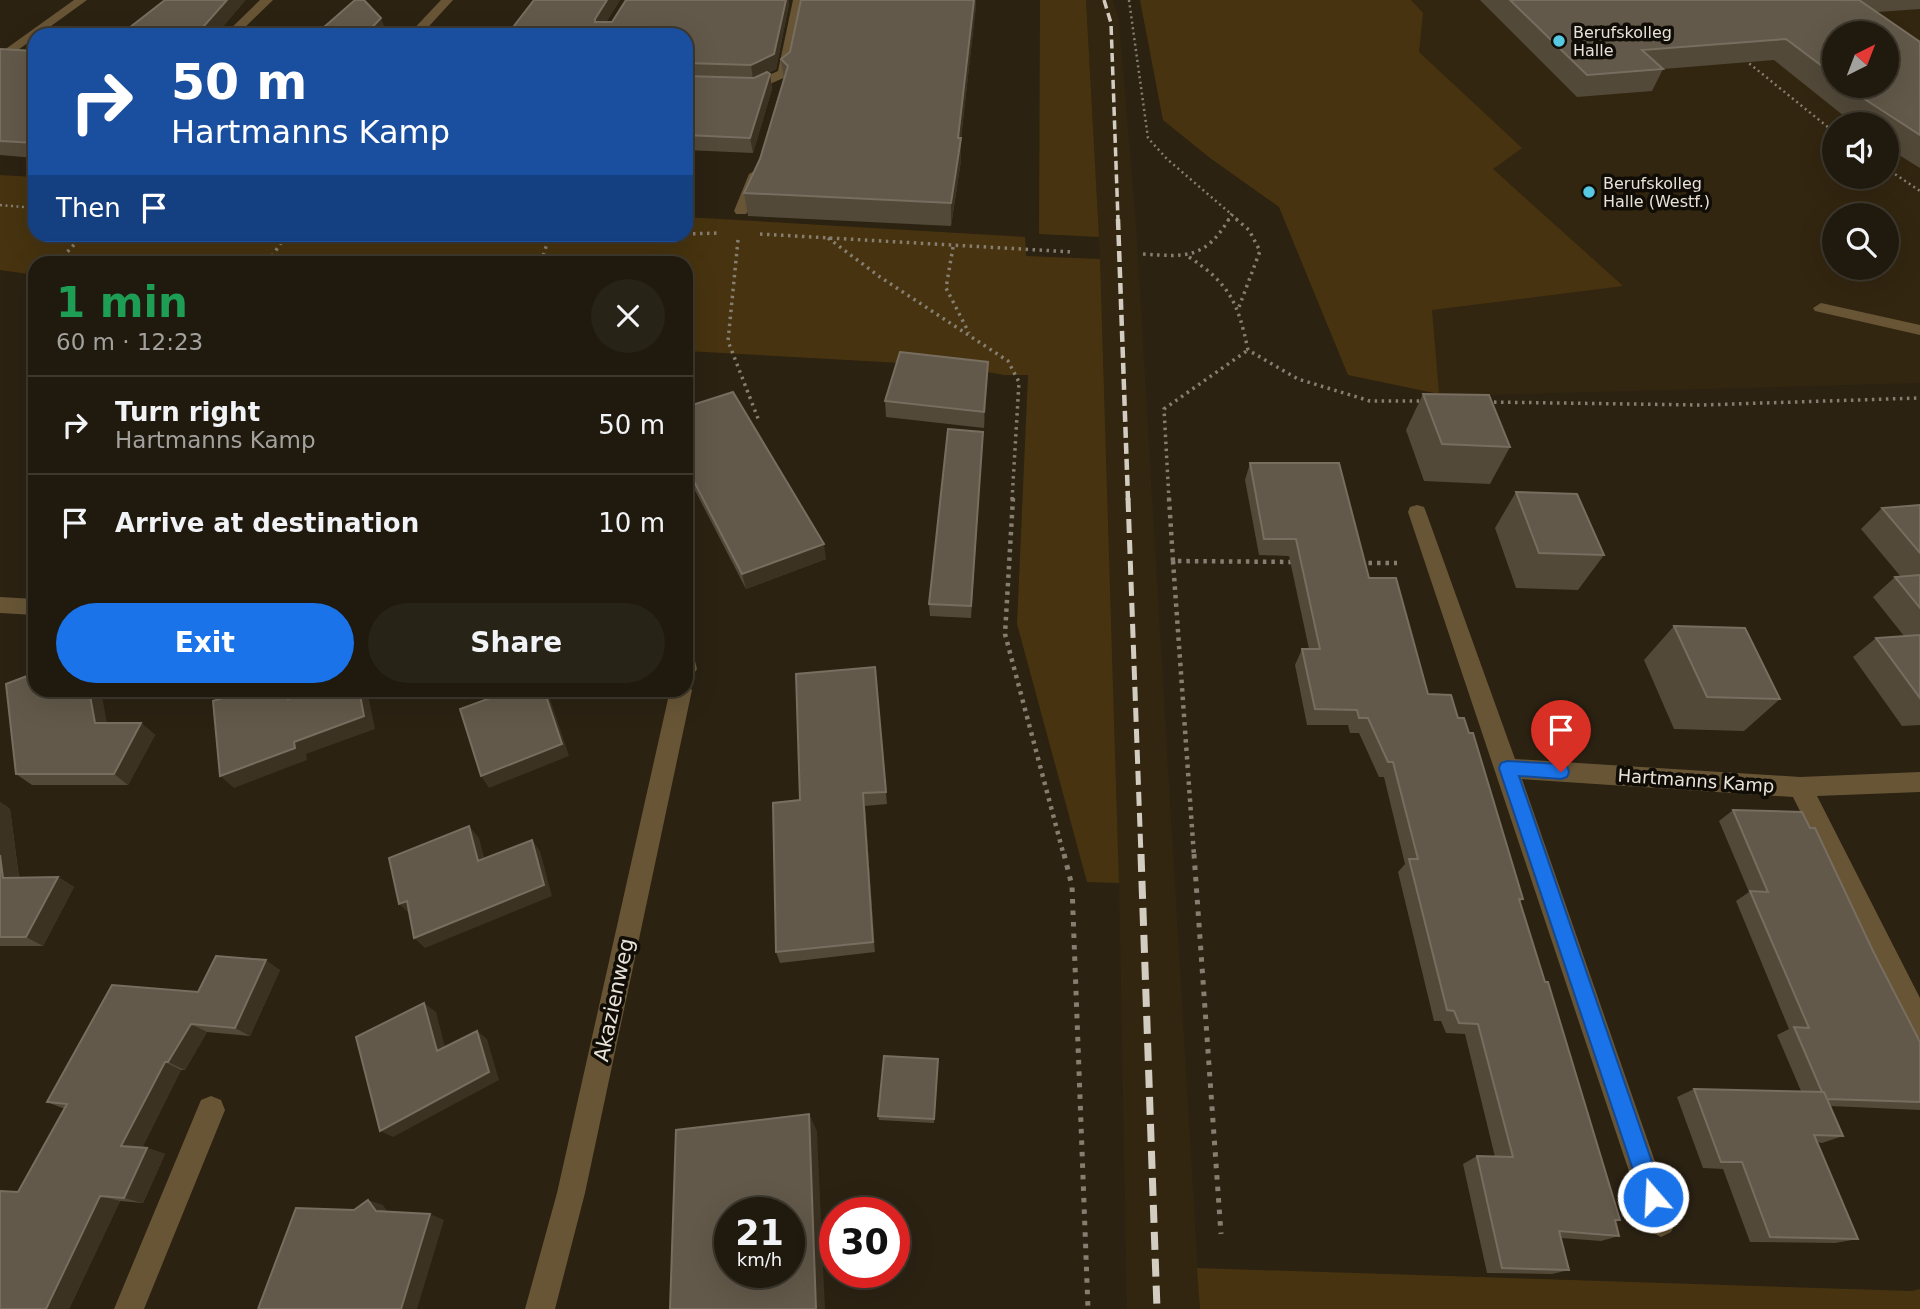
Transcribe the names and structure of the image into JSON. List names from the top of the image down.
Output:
{
  "streets": {
    "street": ["Hartmanns Kamp", "Akazienweg"]
  },
  "places": ["Berufskolleg Halle", "Berufskolleg Halle (Westf.)"],
  "north": "top right",
  "page": {
    "turn": ["50 m", "Hartmanns Kamp"],
    "then": "Then",
    "heading": ["1 min", "60 m · 12:23"],
    "list": [
      {
        "name": "Turn right",
        "note": "Hartmanns Kamp",
        "value": "50 m"
      },
      {
        "name": "Arrive at destination",
        "value": "10 m"
      }
    ],
    "buttons": ["Exit", "Share"],
    "speed": "21 km/h",
    "limit": "30"
  }
}
